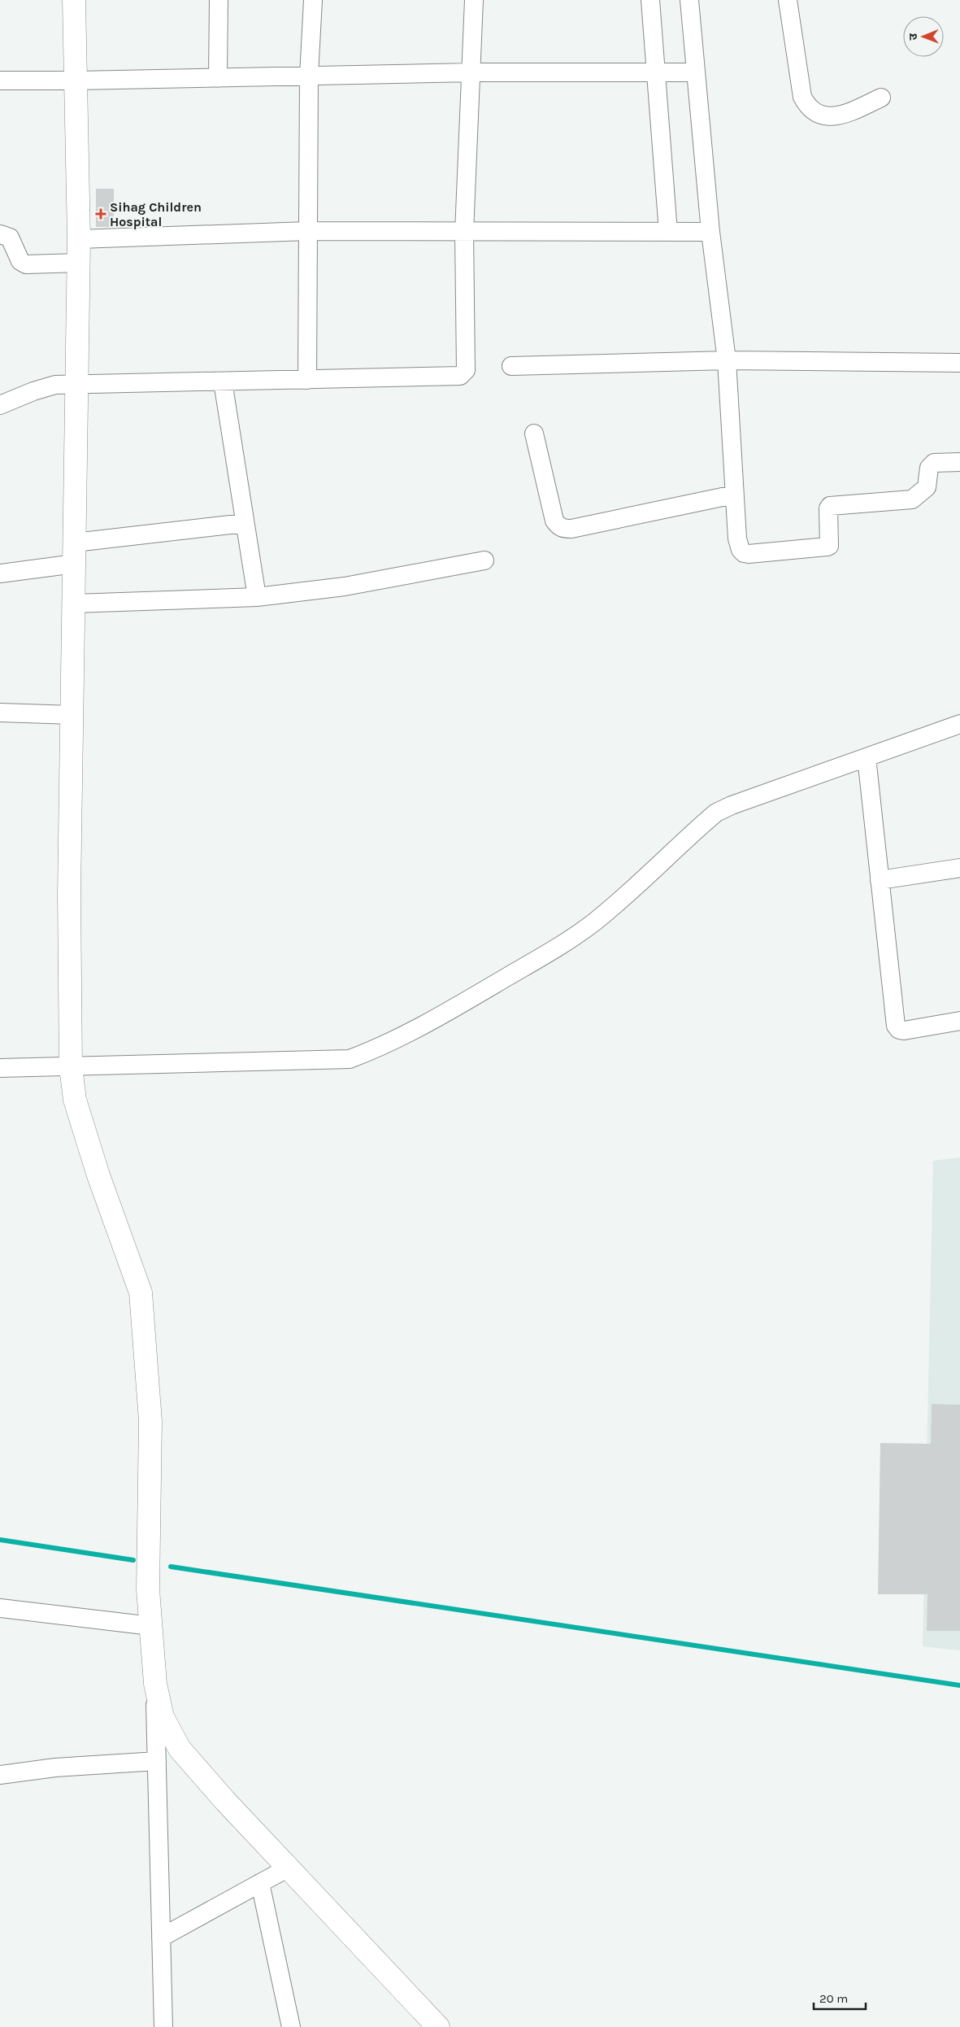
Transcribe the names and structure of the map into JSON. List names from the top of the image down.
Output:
{
  "places": {
    "health": ["Sihag Children Hospital"]
  },
  "scale_bar": "20 m",
  "north": "left"
}
